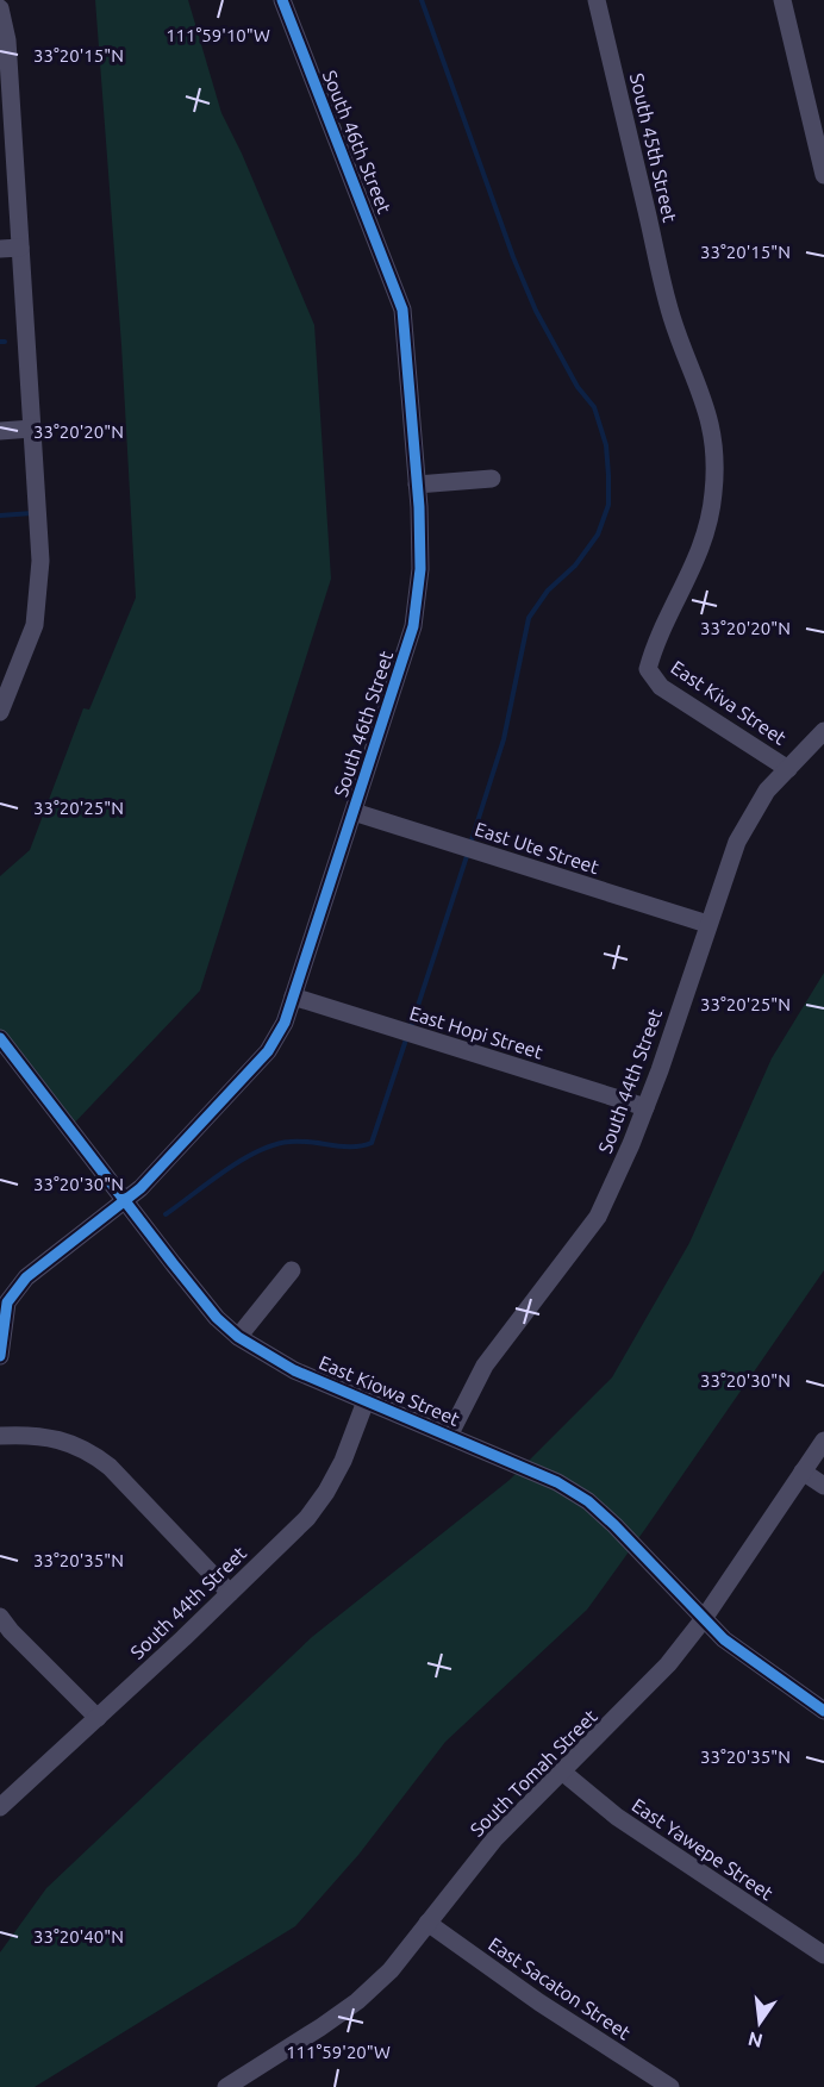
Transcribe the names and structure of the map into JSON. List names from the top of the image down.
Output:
{
  "streets": {
    "street": [
      "South 46th Street",
      "South 45th Street",
      "East Kiva Street",
      "East Ute Street",
      "East Hopi Street",
      "South 44th Street",
      "East Kiowa Street",
      "South Tomah Street",
      "East Yawepe Street",
      "East Sacaton Street"
    ]
  },
  "crossings": [
    ["South 46th Street", "East Ute Street"],
    ["South 46th Street", "East Hopi Street"],
    ["South 46th Street", "East Kiowa Street"],
    ["South 45th Street", "East Kiva Street"],
    ["East Kiva Street", "South 44th Street"],
    ["East Ute Street", "South 44th Street"],
    ["East Hopi Street", "South 44th Street"],
    ["South 44th Street", "East Kiowa Street"],
    ["East Kiowa Street", "South Tomah Street"],
    ["South Tomah Street", "East Yawepe Street"],
    ["South Tomah Street", "East Sacaton Street"]
  ],
  "north": "bottom",
  "coordinates": [
    "111°59'10\"W",
    "33°20'15\"N",
    "33°20'20\"N",
    "33°20'25\"N",
    "33°20'30\"N",
    "33°20'35\"N",
    "33°20'40\"N",
    "111°59'20\"W"
  ]
}
